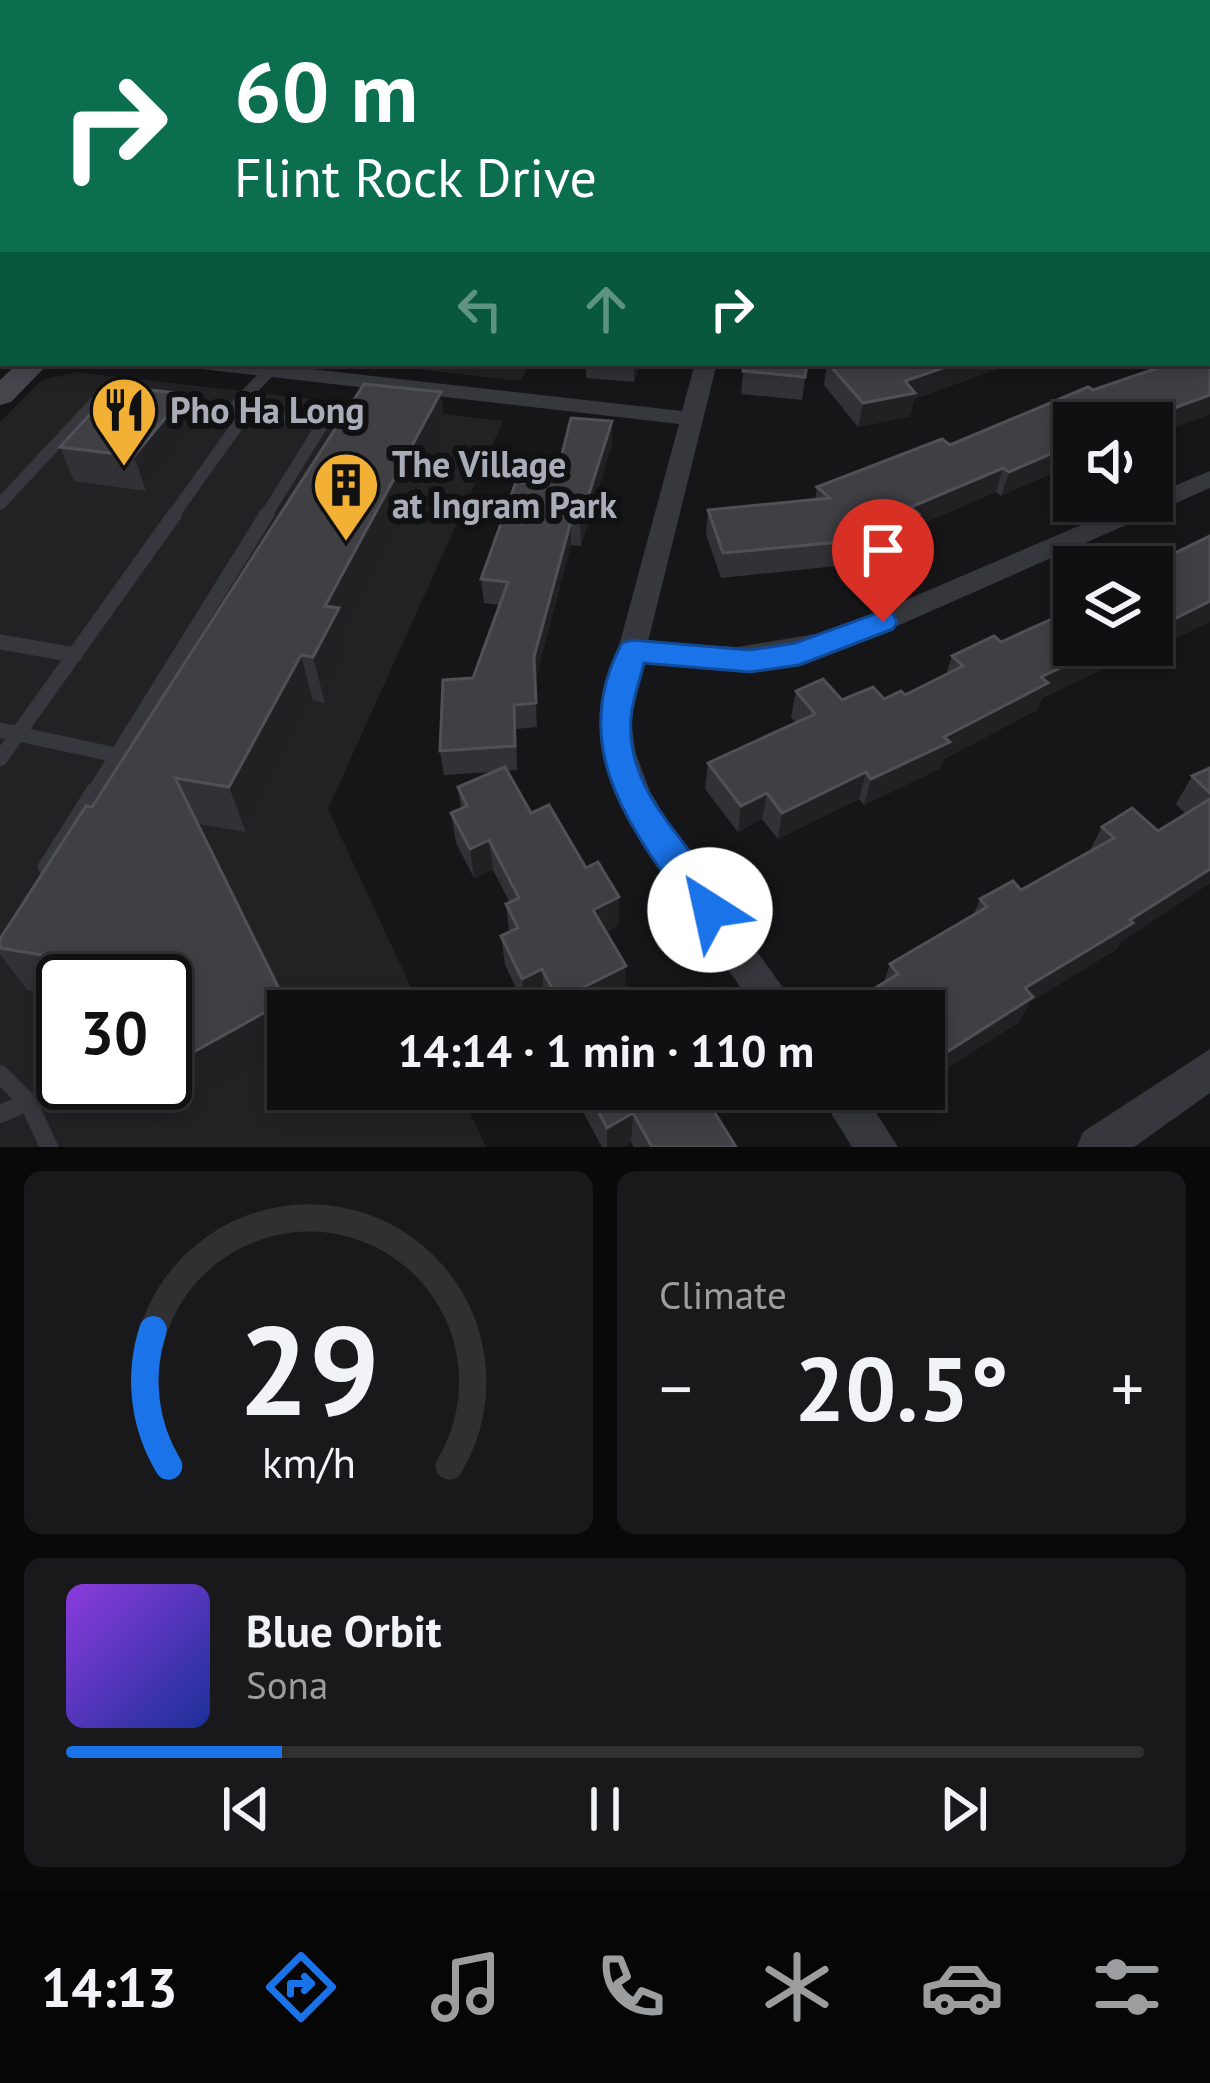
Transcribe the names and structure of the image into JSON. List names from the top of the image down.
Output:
{
  "places": {
    "restaurant": ["Pho Ha Long"],
    "building": ["The Village at Ingram Park"]
  },
  "page": {
    "turn": ["60 m", "Flint Rock Drive"],
    "limit": "30",
    "trip": "14:14 · 1 min · 110 m",
    "tile": "Climate",
    "heat": ["−", "20.5°", "+"],
    "song": ["Blue Orbit", "Sona"],
    "tabs": "14:13",
    "gauge": ["29", "km/h"]
  }
}
